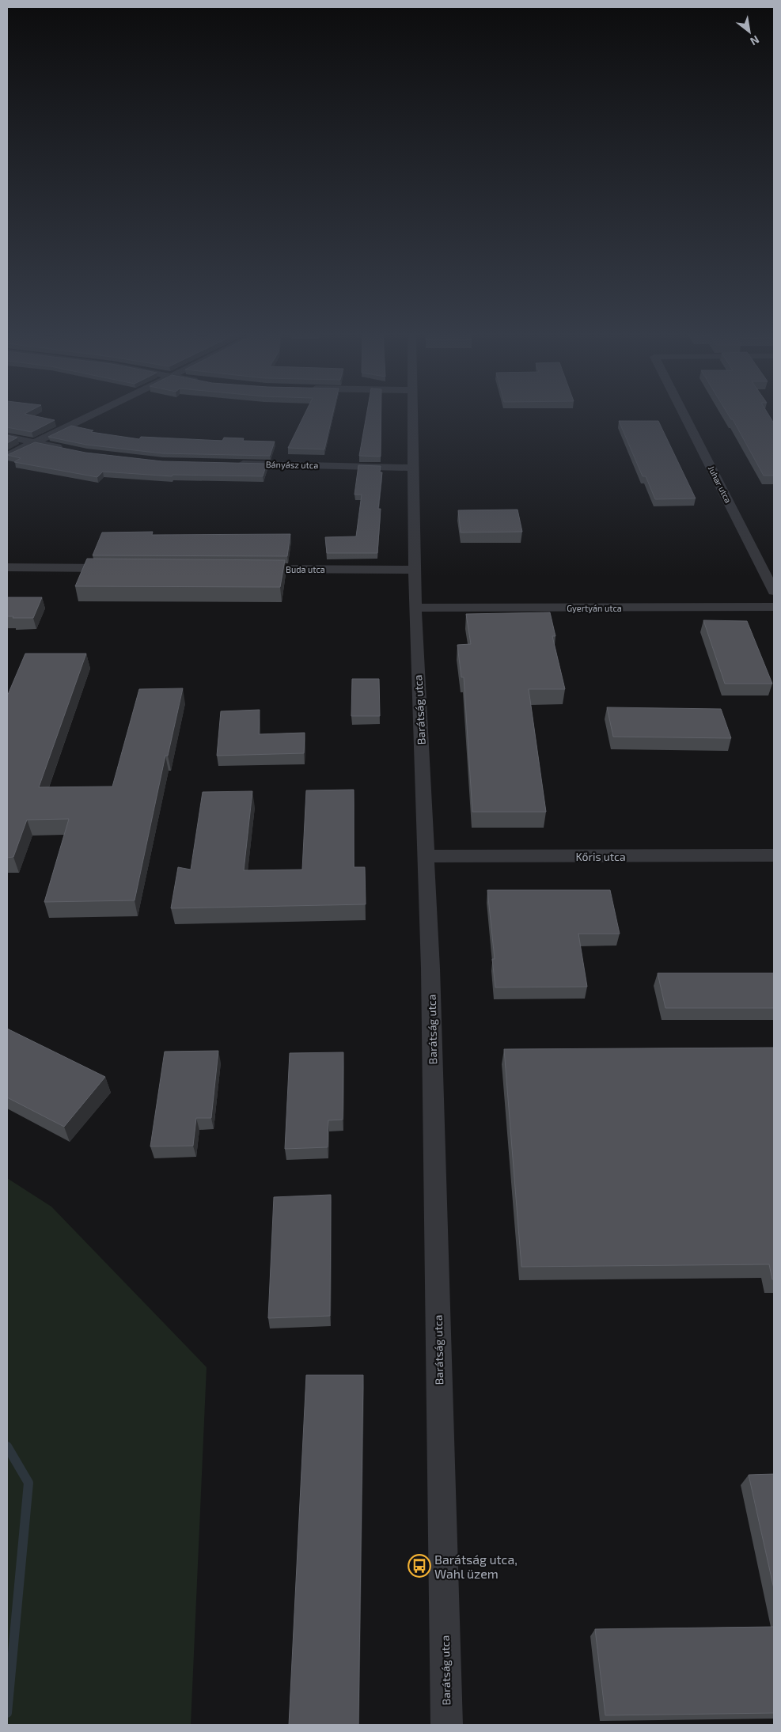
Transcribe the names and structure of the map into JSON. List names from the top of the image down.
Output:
{
  "streets": {
    "street": [
      "Bányász utca",
      "Juhar utca",
      "Buda utca",
      "Gyertyán utca",
      "Barátság utca",
      "Kőris utca"
    ]
  },
  "crossings": [
    ["Bányász utca", "Barátság utca"],
    ["Buda utca", "Barátság utca"],
    ["Gyertyán utca", "Barátság utca"],
    ["Barátság utca", "Kőris utca"]
  ],
  "places": {
    "bus stop": ["Barátság utca, Wahl üzem"]
  },
  "north": "bottom right"
}
